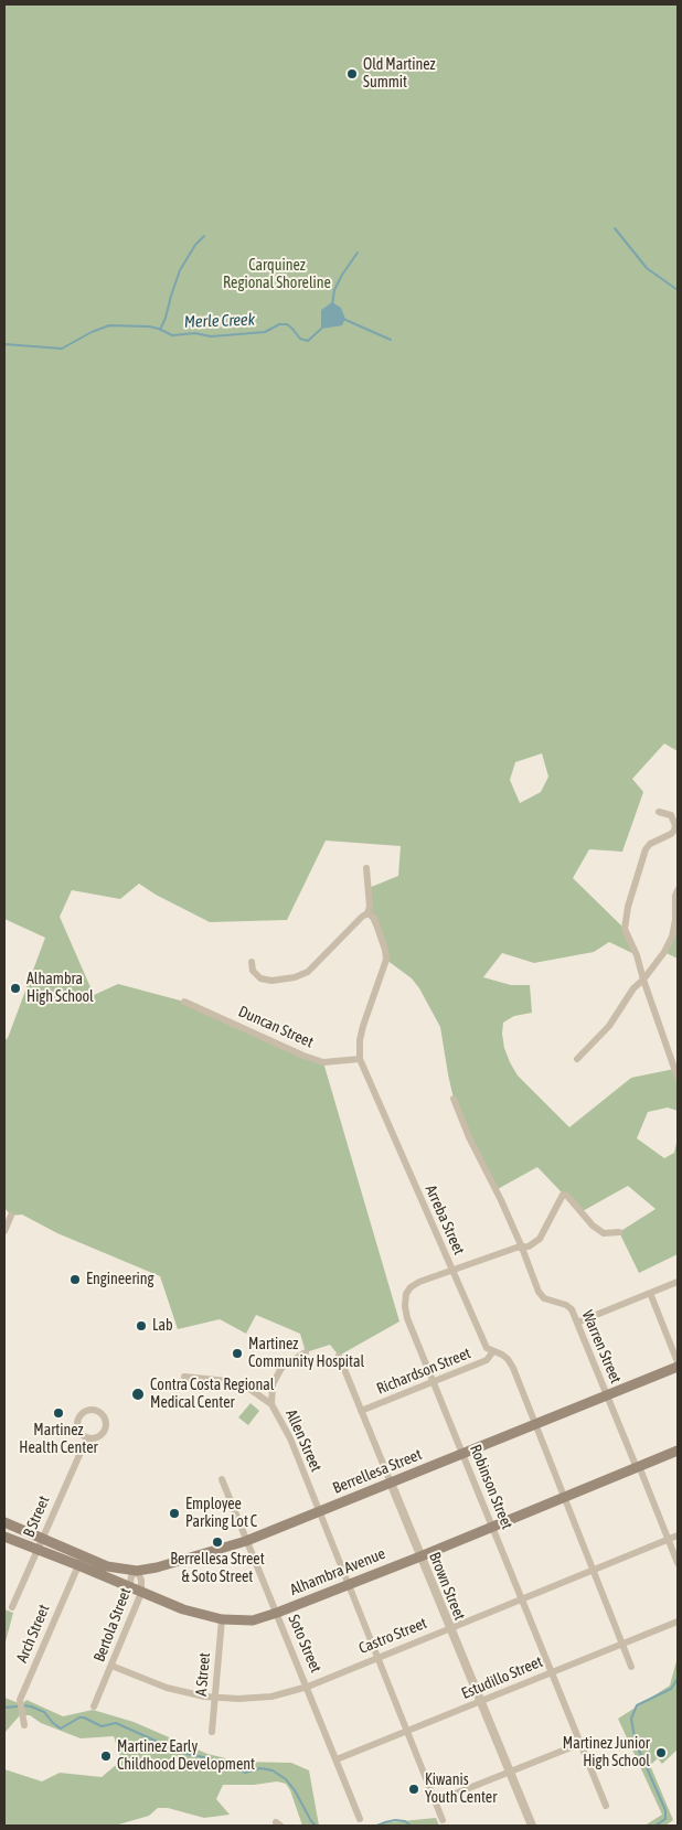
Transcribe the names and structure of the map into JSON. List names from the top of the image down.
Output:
{
  "streets": {
    "main road": ["Berrellesa Street", "Alhambra Avenue"],
    "street": [
      "Duncan Street",
      "Arreba Street",
      "Warren Street",
      "Richardson Street",
      "Allen Street",
      "Robinson Street",
      "B Street",
      "Brown Street",
      "Bertola Street",
      "Arch Street",
      "Castro Street",
      "Soto Street",
      "A Street",
      "Estudillo Street"
    ]
  },
  "crossings": [
    ["Duncan Street", "Arreba Street"],
    ["Arreba Street", "Richardson Street"],
    ["Arreba Street", "Berrellesa Street"],
    ["Arreba Street", "Robinson Street"],
    ["Arreba Street", "Alhambra Avenue"],
    ["Arreba Street", "Castro Street"],
    ["Arreba Street", "Estudillo Street"],
    ["Warren Street", "Berrellesa Street"],
    ["Warren Street", "Robinson Street"],
    ["Warren Street", "Alhambra Avenue"],
    ["Warren Street", "Castro Street"],
    ["Richardson Street", "Robinson Street"],
    ["Richardson Street", "Brown Street"],
    ["Allen Street", "Berrellesa Street"],
    ["Allen Street", "Alhambra Avenue"],
    ["Allen Street", "Castro Street"],
    ["Allen Street", "Estudillo Street"],
    ["Berrellesa Street", "Robinson Street"],
    ["Berrellesa Street", "Brown Street"],
    ["Berrellesa Street", "Bertola Street"],
    ["Berrellesa Street", "Arch Street"],
    ["Berrellesa Street", "Soto Street"],
    ["Robinson Street", "Alhambra Avenue"],
    ["Robinson Street", "Castro Street"],
    ["Robinson Street", "Estudillo Street"],
    ["B Street", "Alhambra Avenue"],
    ["Alhambra Avenue", "Brown Street"],
    ["Alhambra Avenue", "Bertola Street"],
    ["Alhambra Avenue", "Arch Street"],
    ["Alhambra Avenue", "Soto Street"],
    ["Alhambra Avenue", "A Street"],
    ["Brown Street", "Castro Street"],
    ["Brown Street", "Estudillo Street"],
    ["Bertola Street", "Castro Street"],
    ["Castro Street", "Soto Street"],
    ["Castro Street", "A Street"],
    ["Soto Street", "Estudillo Street"]
  ],
  "water": ["Merle Creek"],
  "parks": ["Carquinez Regional Shoreline"],
  "places": [
    "Old Martinez Summit",
    "Alhambra High School",
    "Engineering",
    "Lab",
    "Martinez Community Hospital",
    "Contra Costa Regional Medical Center",
    "Martinez Health Center",
    "Employee Parking Lot C",
    "Berrellesa Street & Soto Street",
    "Martinez Junior High School",
    "Martinez Early Childhood Development",
    "Kiwanis Youth Center"
  ]
}
